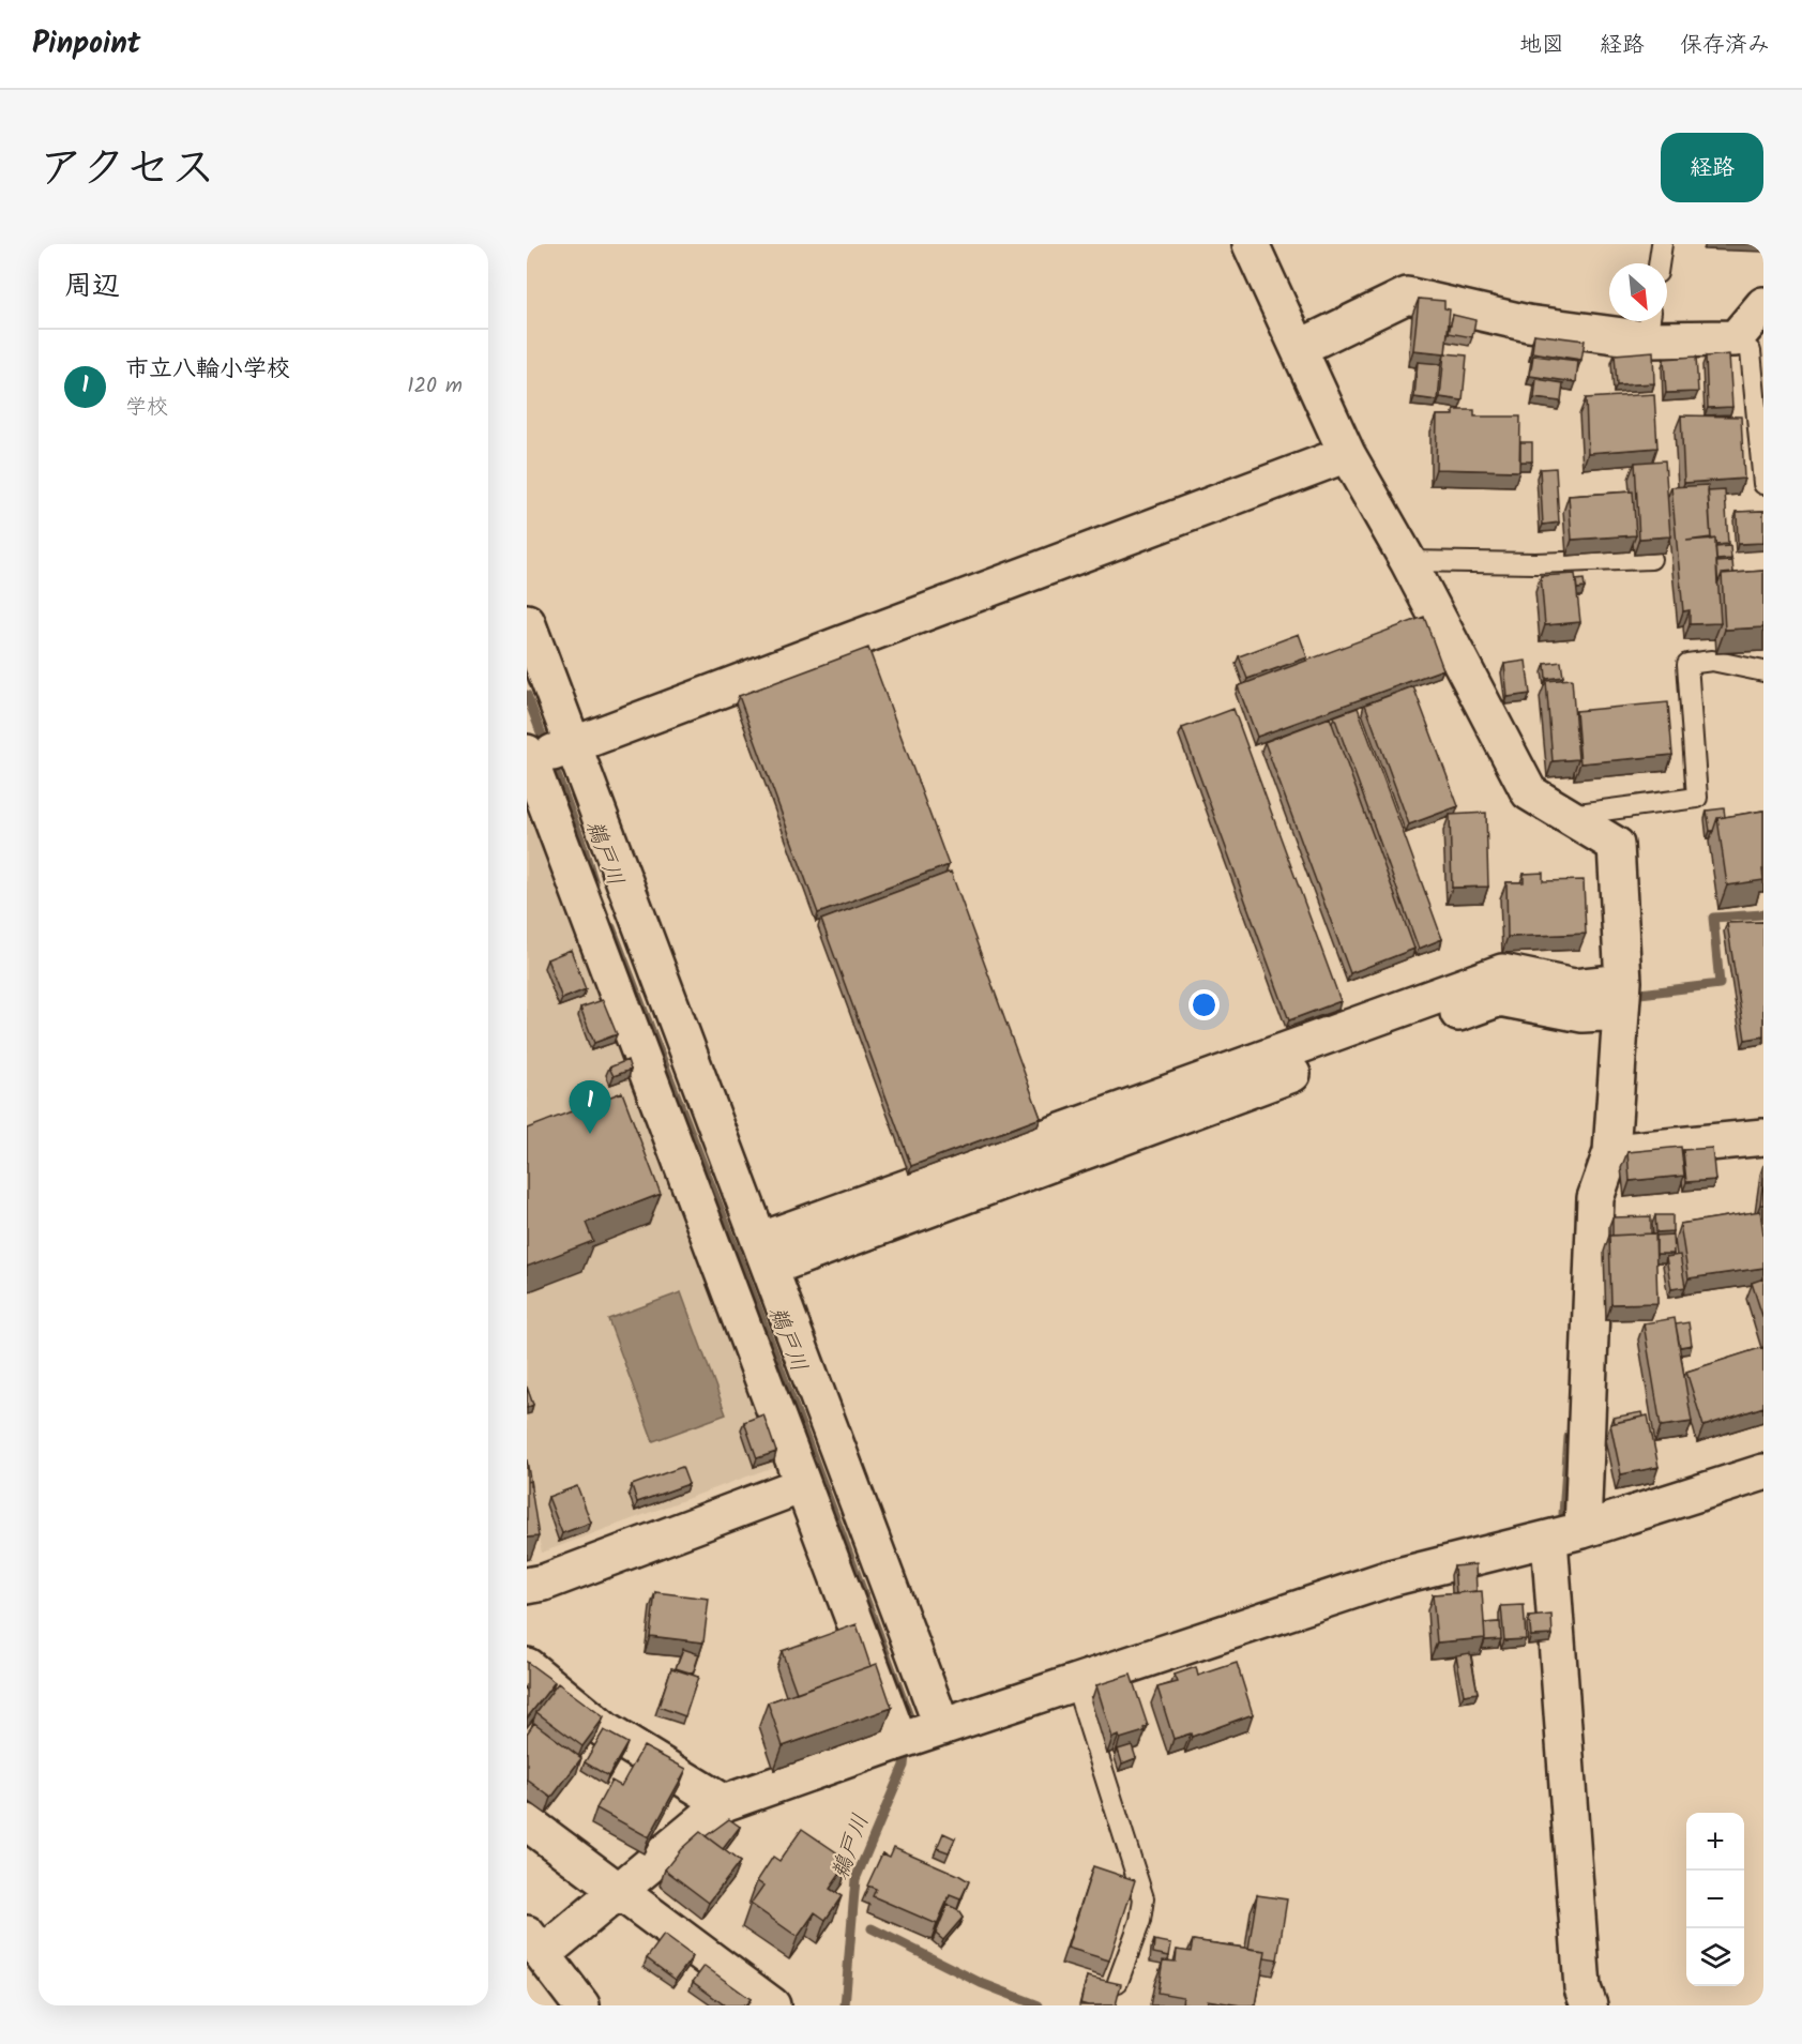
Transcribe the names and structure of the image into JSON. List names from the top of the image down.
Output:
{
  "water": ["鵜戸川"],
  "north": "bottom right",
  "page": {
    "header": "Pinpoint",
    "nav": ["地図", "経路", "保存済み"],
    "title": "アクセス",
    "buttons": "経路",
    "heading": "周辺",
    "list": [
      {
        "mark": "1",
        "name": "市立八輪小学校",
        "note": "学校",
        "value": "120 m"
      }
    ],
    "pins": "1",
    "map_buttons": ["+", "−"]
  }
}
